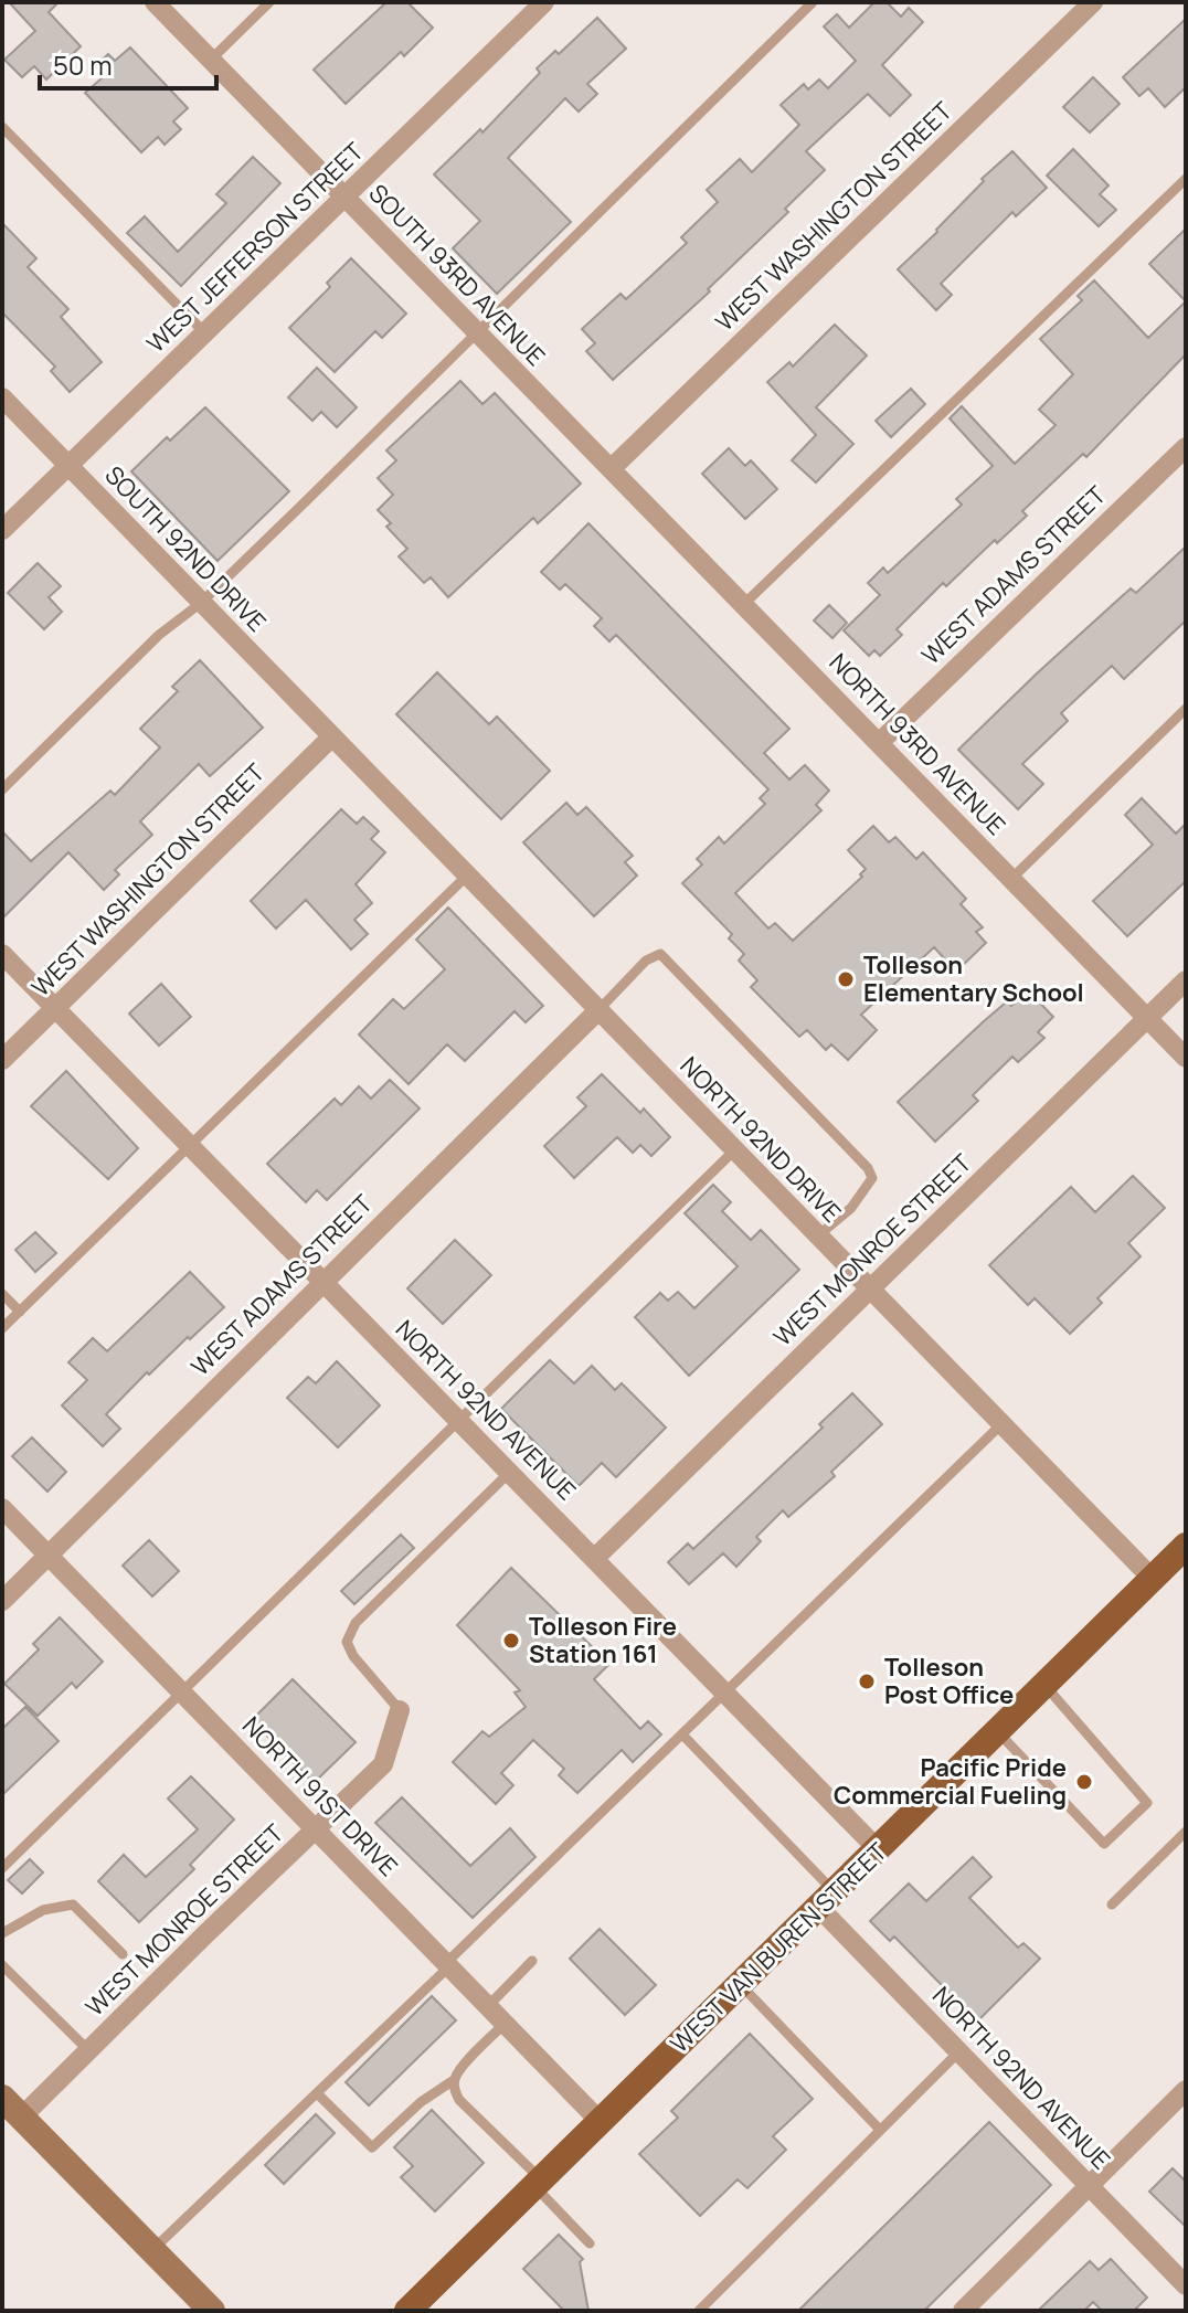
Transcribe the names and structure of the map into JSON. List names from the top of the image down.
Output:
{
  "streets": {
    "main road": ["WEST VAN BUREN STREET"],
    "street": [
      "WEST WASHINGTON STREET",
      "WEST JEFFERSON STREET",
      "SOUTH 93RD AVENUE",
      "SOUTH 92ND DRIVE",
      "WEST ADAMS STREET",
      "NORTH 93RD AVENUE",
      "NORTH 92ND DRIVE",
      "WEST MONROE STREET",
      "NORTH 92ND AVENUE",
      "NORTH 91ST DRIVE"
    ]
  },
  "crossings": [
    ["WEST WASHINGTON STREET", "SOUTH 93RD AVENUE"],
    ["WEST WASHINGTON STREET", "SOUTH 92ND DRIVE"],
    ["WEST WASHINGTON STREET", "NORTH 93RD AVENUE"],
    ["WEST WASHINGTON STREET", "NORTH 92ND DRIVE"],
    ["WEST WASHINGTON STREET", "NORTH 92ND AVENUE"],
    ["WEST JEFFERSON STREET", "SOUTH 93RD AVENUE"],
    ["WEST JEFFERSON STREET", "SOUTH 92ND DRIVE"],
    ["SOUTH 93RD AVENUE", "NORTH 93RD AVENUE"],
    ["SOUTH 92ND DRIVE", "NORTH 92ND DRIVE"],
    ["WEST ADAMS STREET", "NORTH 93RD AVENUE"],
    ["WEST ADAMS STREET", "NORTH 92ND DRIVE"],
    ["WEST ADAMS STREET", "NORTH 92ND AVENUE"],
    ["WEST ADAMS STREET", "NORTH 91ST DRIVE"],
    ["NORTH 93RD AVENUE", "WEST MONROE STREET"],
    ["NORTH 92ND DRIVE", "WEST MONROE STREET"],
    ["NORTH 92ND DRIVE", "WEST VAN BUREN STREET"],
    ["WEST MONROE STREET", "NORTH 92ND AVENUE"],
    ["WEST MONROE STREET", "NORTH 91ST DRIVE"],
    ["NORTH 92ND AVENUE", "WEST VAN BUREN STREET"],
    ["NORTH 91ST DRIVE", "WEST VAN BUREN STREET"]
  ],
  "places": [
    "Tolleson Elementary School",
    "Tolleson Fire Station 161",
    "Tolleson Post Office",
    "Pacific Pride Commercial Fueling"
  ],
  "scale_bar": "50 m"
}
